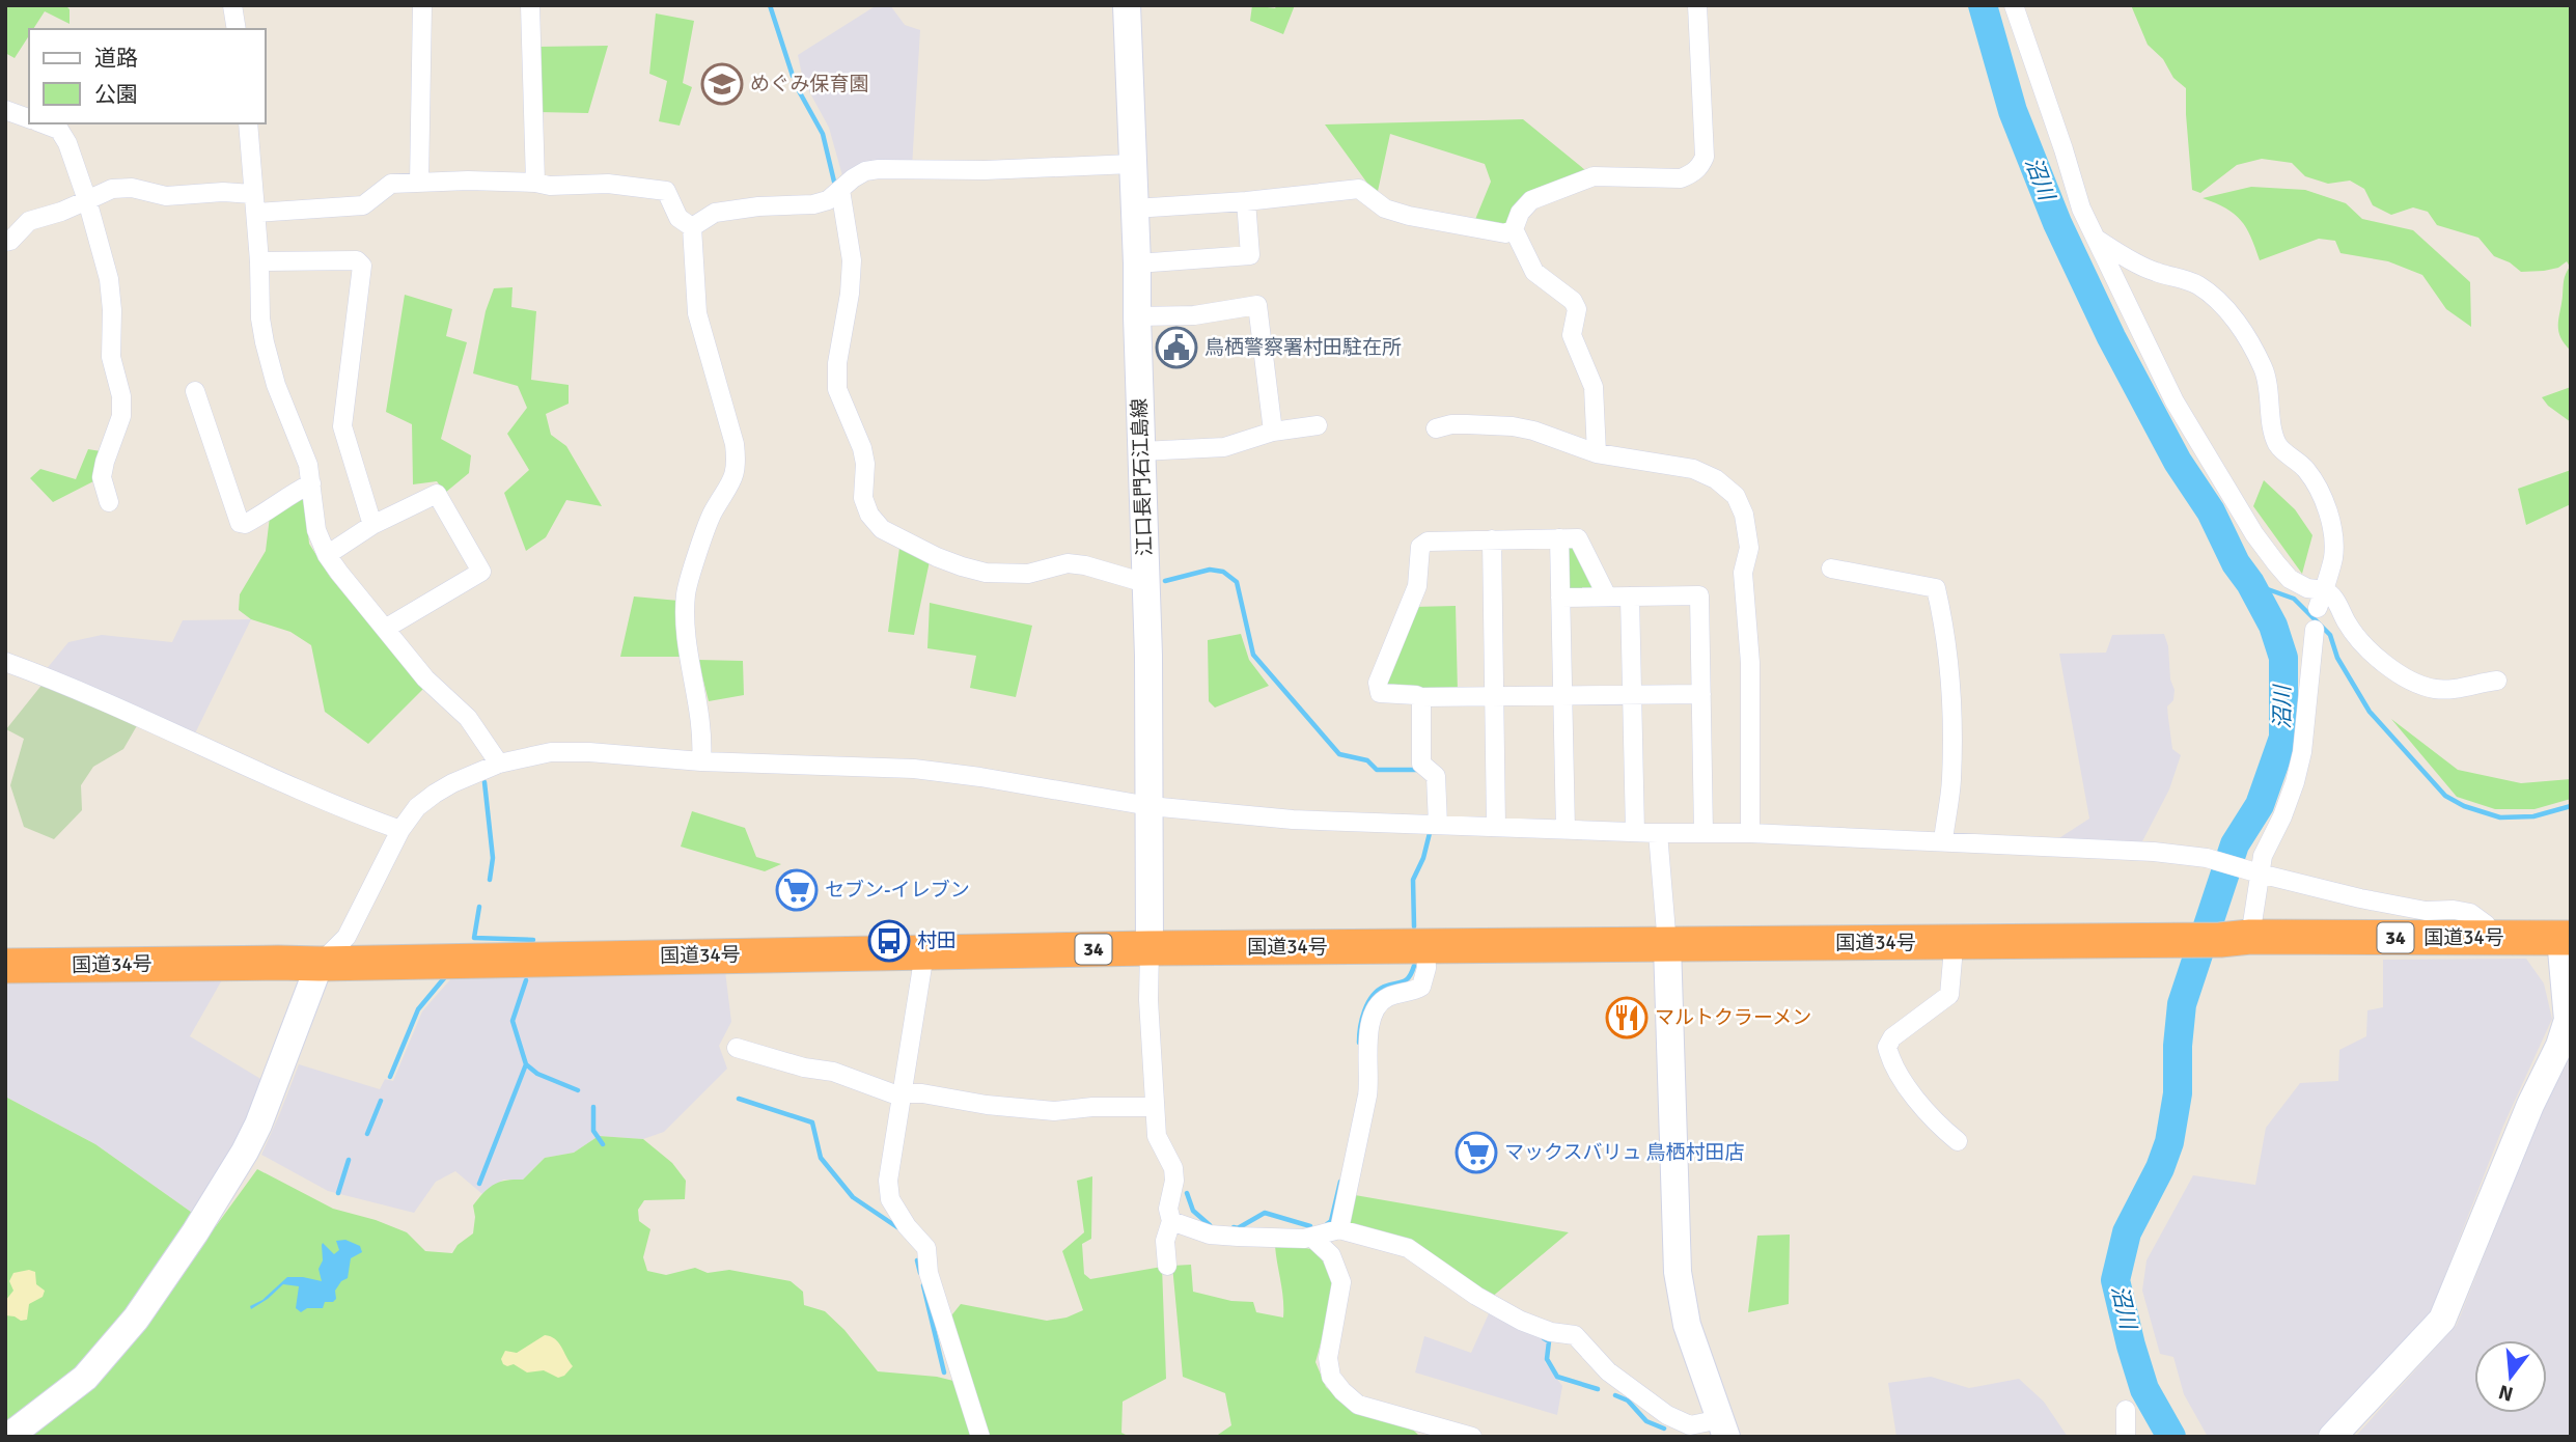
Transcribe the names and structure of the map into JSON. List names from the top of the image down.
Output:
{
  "streets": {
    "highway": ["34", "国道34号"],
    "street": ["江口長門石江島線"]
  },
  "crossings": [
    ["江口長門石江島線", "国道34号"]
  ],
  "water": ["沼川"],
  "places": {
    "school or university": ["めぐみ保育園"],
    "public building": ["鳥栖警察署村田駐在所"],
    "supermarket": ["セブン-イレブン", "マックスバリュ 鳥栖村田店"],
    "bus stop": ["村田"],
    "restaurant": ["マルトクラーメン"]
  },
  "legend": ["道路", "公園"],
  "north": "bottom"
}
